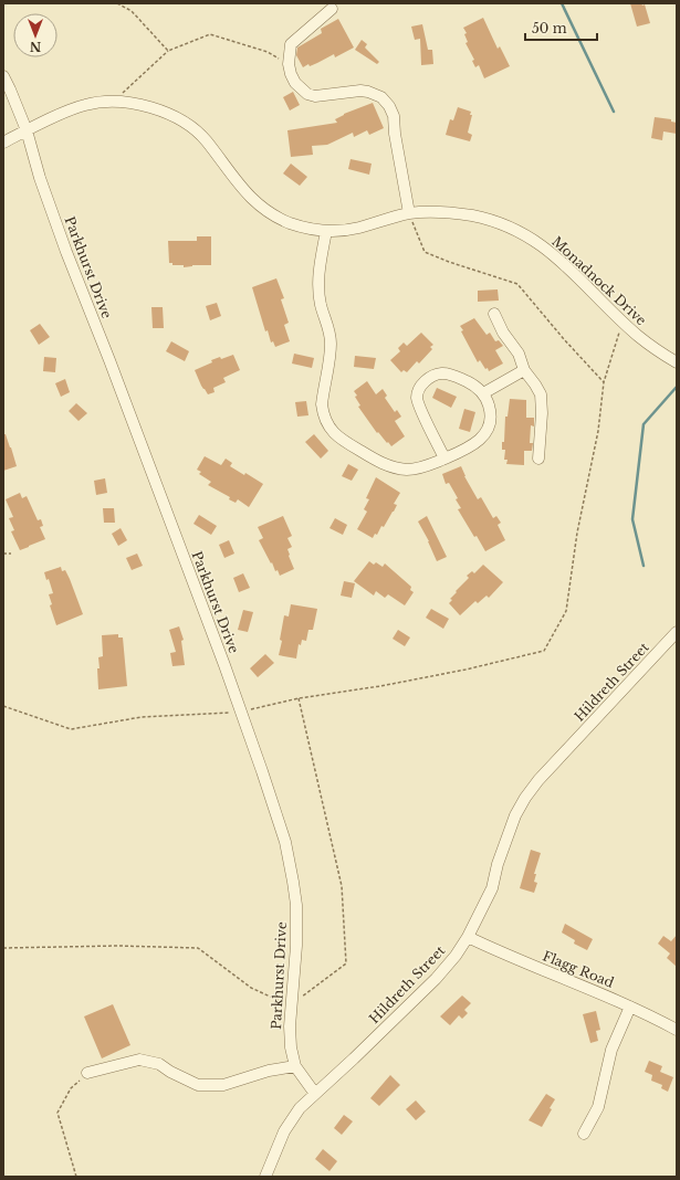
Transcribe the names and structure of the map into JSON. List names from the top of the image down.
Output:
{
  "streets": {
    "street": [
      "Parkhurst Drive",
      "Monadnock Drive",
      "Hildreth Street",
      "Flagg Road"
    ]
  },
  "crossings": [
    ["Parkhurst Drive", "Monadnock Drive"],
    ["Parkhurst Drive", "Hildreth Street"],
    ["Hildreth Street", "Flagg Road"]
  ],
  "scale_bar": "50 m",
  "north": "bottom"
}
